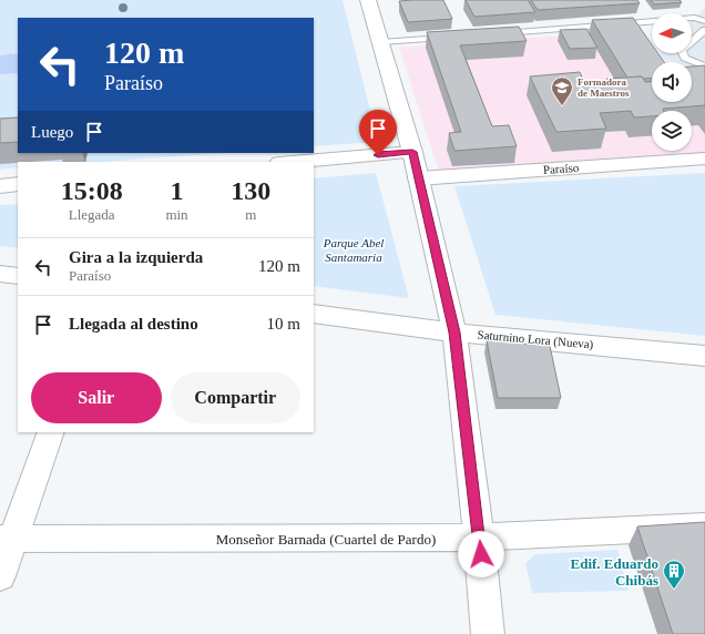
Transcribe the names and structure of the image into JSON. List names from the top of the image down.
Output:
{
  "streets": {
    "street": ["Paraíso", "Saturnino Lora (Nueva)", "Monseñor Barnada (Cuartel de Pardo)"]
  },
  "parks": ["Parque Abel Santamaria"],
  "places": {
    "school or university": ["Formadora de Maestros"],
    "building": ["Edif. Eduardo Chibás"]
  },
  "north": "left",
  "page": {
    "turn": ["120 m", "Paraíso"],
    "then": "Luego",
    "eta": [
      "15:08",
      "Llegada",
      "1",
      "min",
      "130",
      "m"
    ],
    "list": [
      {
        "name": "Gira a la izquierda",
        "note": "Paraíso",
        "value": "120 m"
      },
      {
        "name": "Llegada al destino",
        "value": "10 m"
      }
    ],
    "buttons": ["Salir", "Compartir"]
  }
}
